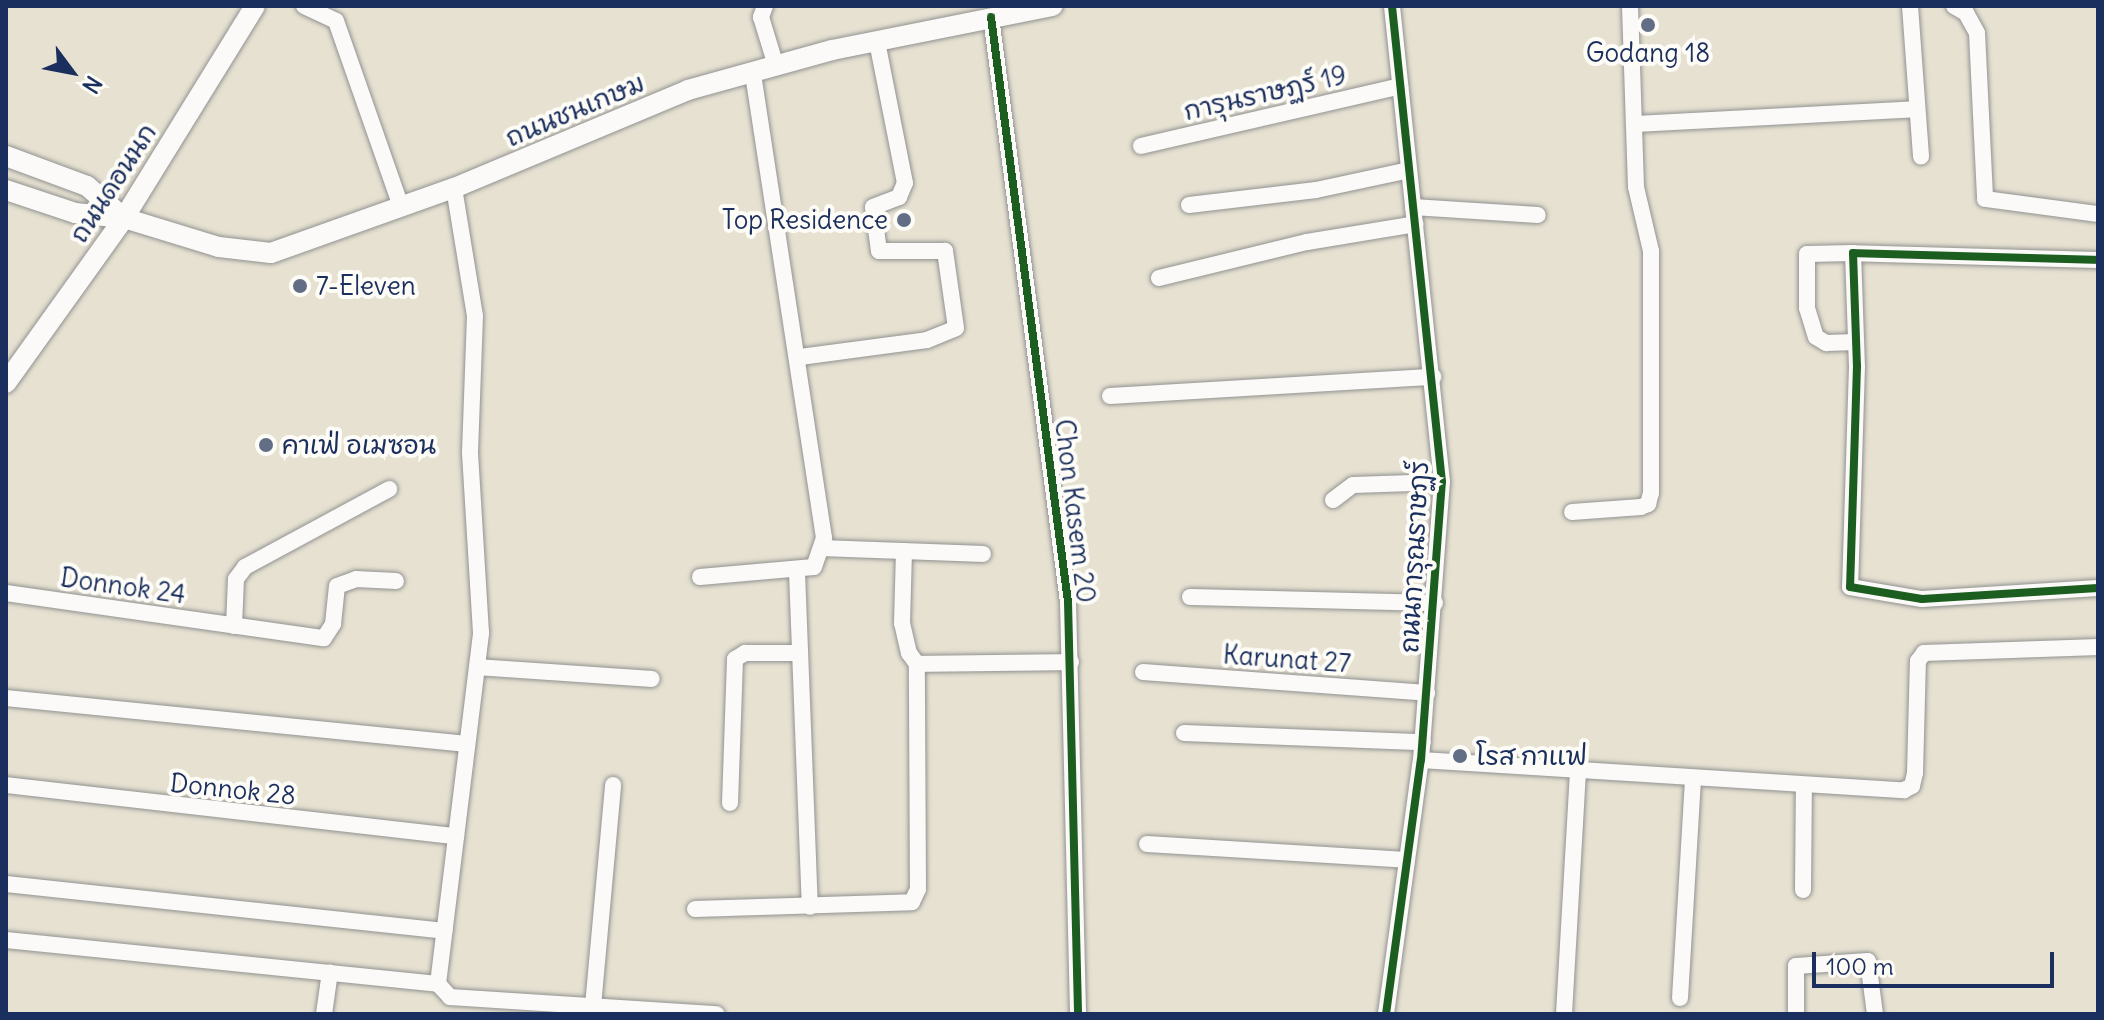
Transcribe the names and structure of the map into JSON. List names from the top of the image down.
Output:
{
  "streets": {
    "main road": ["ถนนชนเกษม", "ถนนดอนนก"],
    "street": [
      "การุนราษฏร์ 19",
      "Chon Kasem 20",
      "ถนนการุณราษฏร์",
      "Donnok 24",
      "Karunat 27",
      "Donnok 28"
    ]
  },
  "crossings": [
    ["การุนราษฏร์ 19", "ถนนการุณราษฏร์"],
    ["ถนนชนเกษม", "ถนนดอนนก"],
    ["ถนนชนเกษม", "Chon Kasem 20"],
    ["ถนนการุณราษฏร์", "Karunat 27"]
  ],
  "places": [
    "Godang 18",
    "Top Residence",
    "7-Eleven",
    "คาเฟ่ อเมซอน",
    "โรส กาแฟ"
  ],
  "scale_bar": "100 m",
  "north": "bottom right"
}
